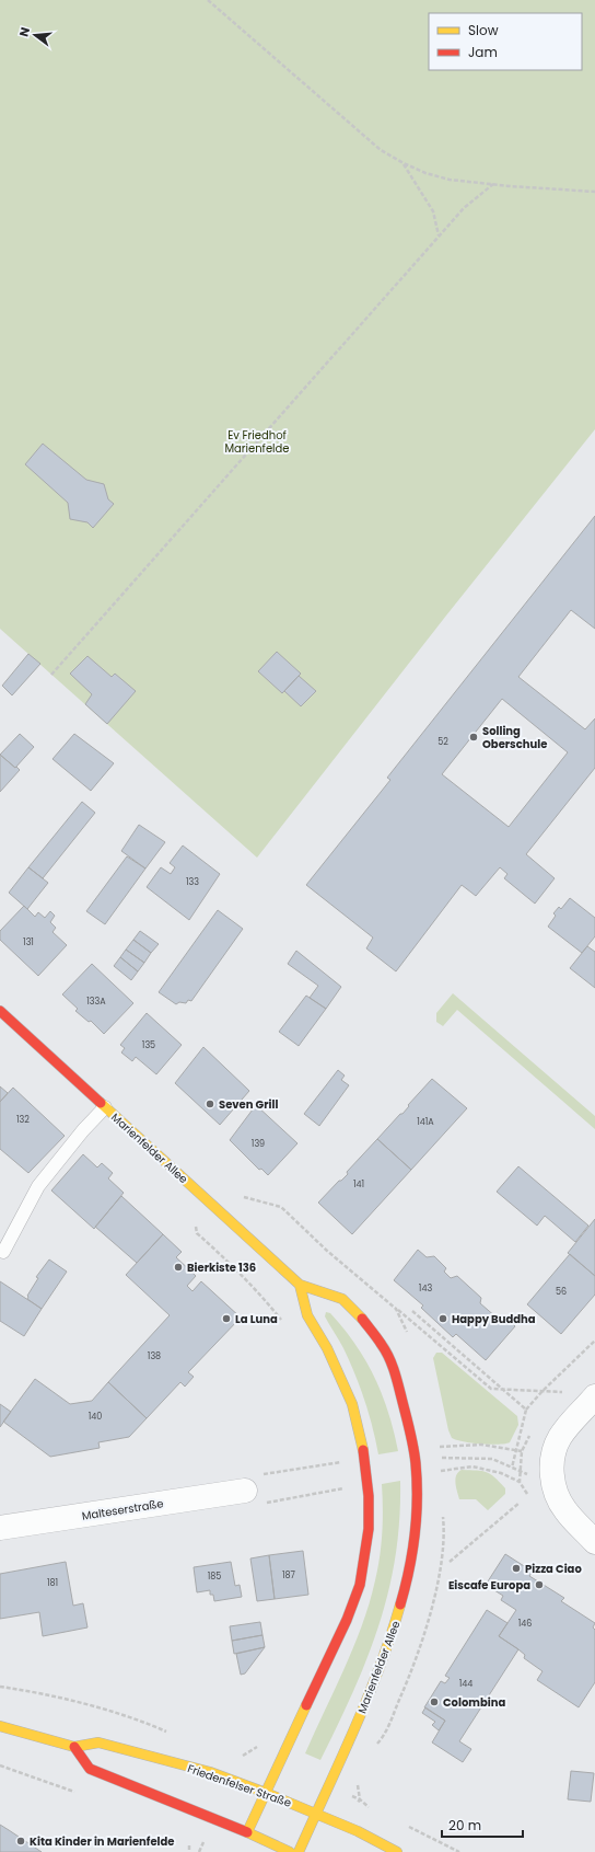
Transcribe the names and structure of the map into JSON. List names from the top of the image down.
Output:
{
  "streets": {
    "main road": ["Marienfelder Allee", "Friedenfelser Straße"],
    "street": ["Malteserstraße"]
  },
  "crossings": [
    ["Marienfelder Allee", "Friedenfelser Straße"]
  ],
  "parks": ["Ev Friedhof Marienfelde"],
  "places": [
    "Solling Oberschule",
    "Seven Grill",
    "Bierkiste 136",
    "La Luna",
    "Happy Buddha",
    "Pizza Ciao",
    "Eiscafe Europa",
    "Colombina",
    "Kita Kinder in Marienfelde"
  ],
  "house_numbers": [
    "52",
    "133",
    "131",
    "133A",
    "135",
    "132",
    "141A",
    "139",
    "141",
    "143",
    "56",
    "138",
    "140",
    "187",
    "185",
    "181",
    "146",
    "144"
  ],
  "legend": ["Slow", "Jam"],
  "scale_bar": "20 m",
  "north": "left"
}
